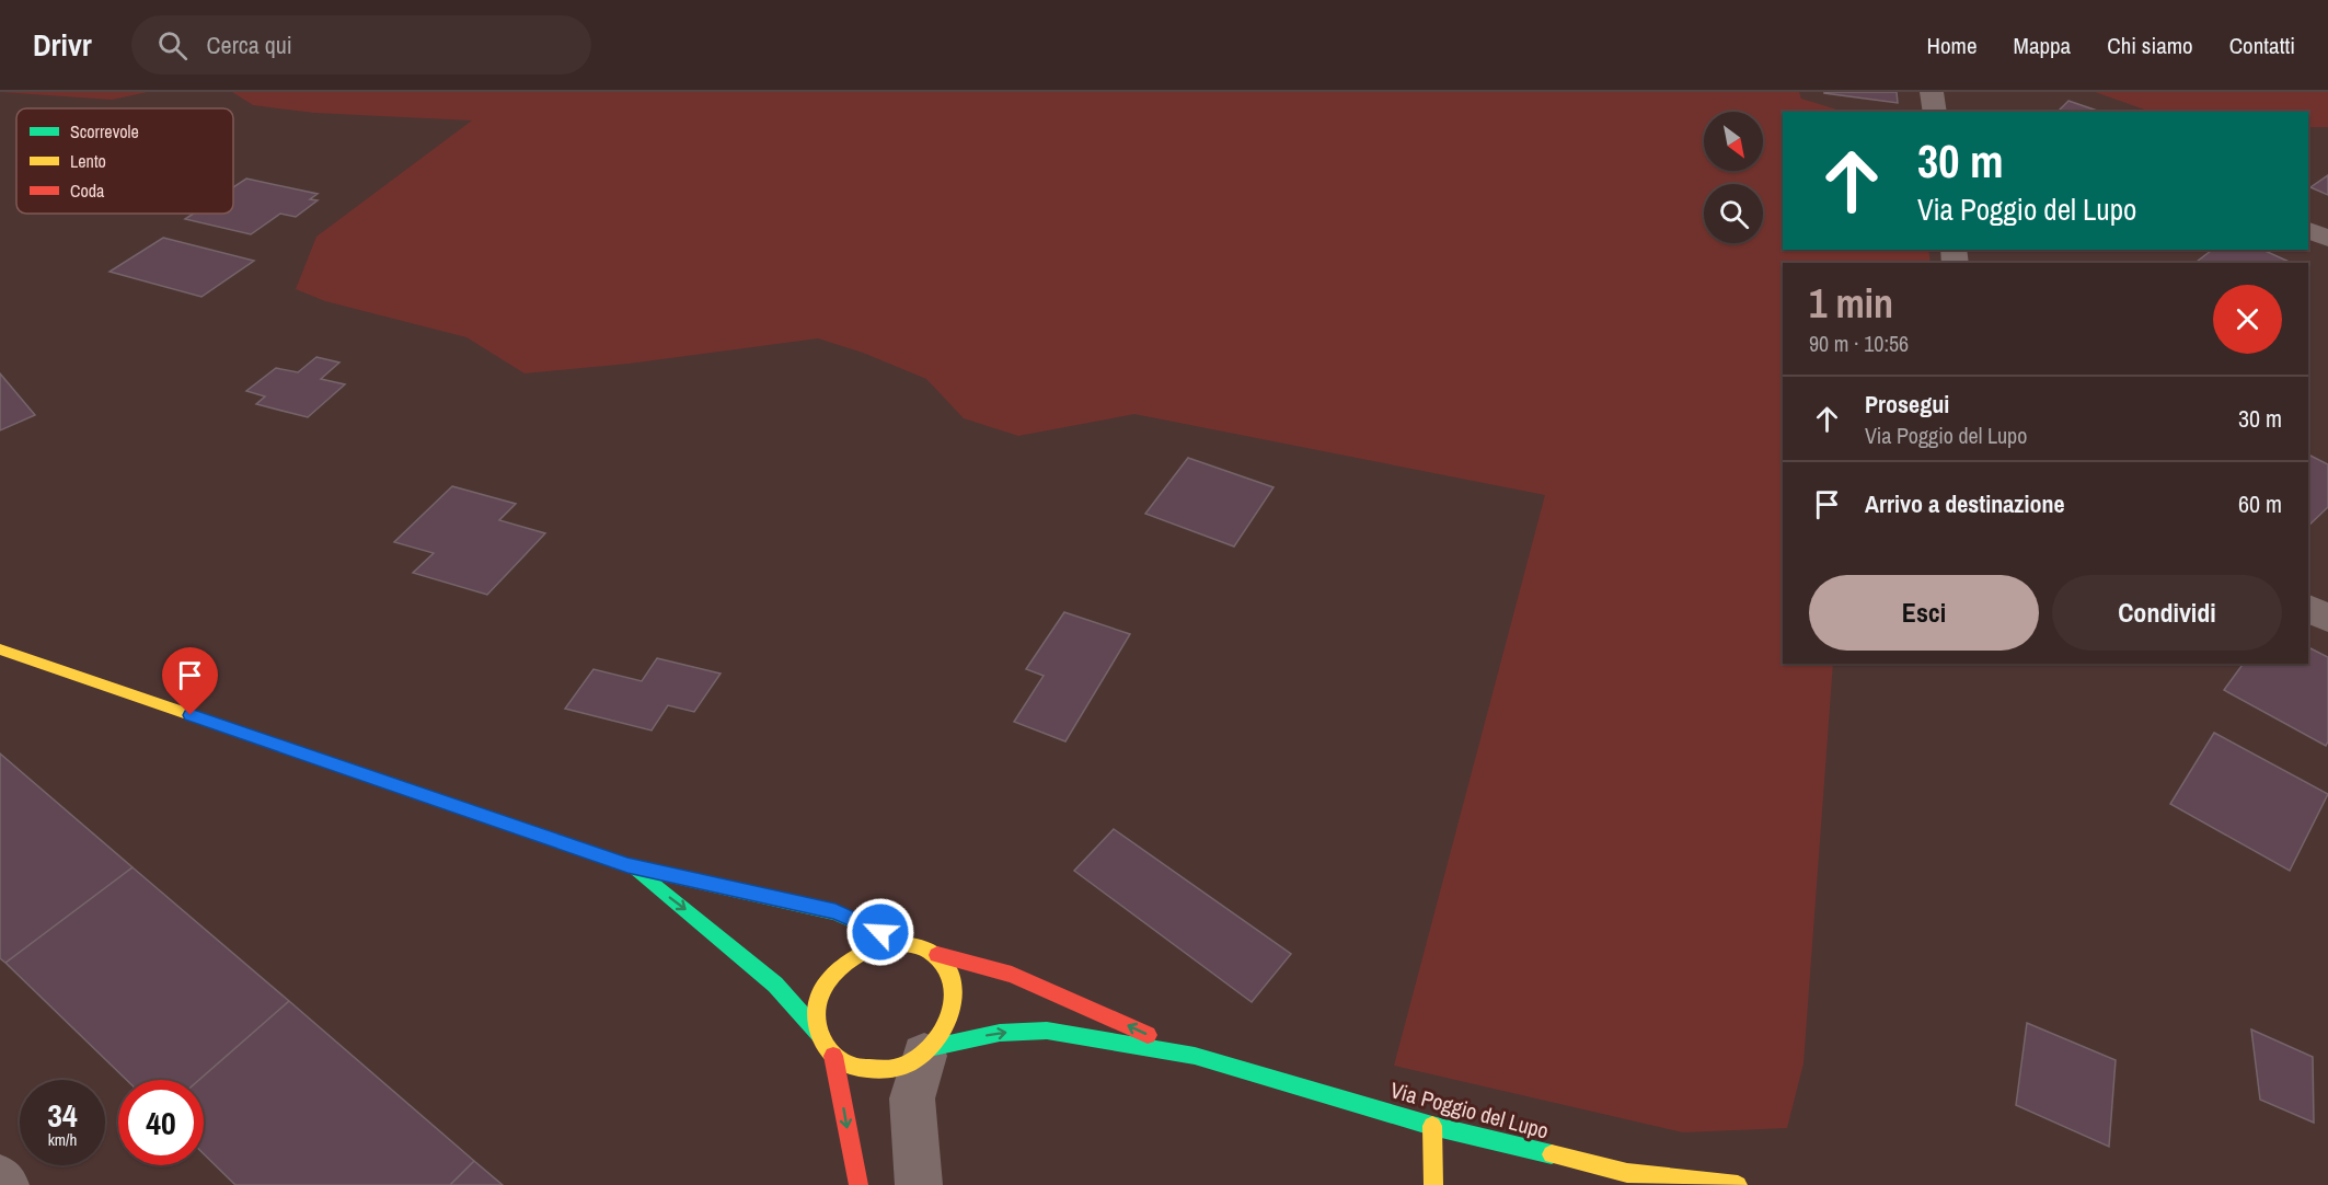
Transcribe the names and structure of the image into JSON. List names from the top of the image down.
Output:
{
  "streets": {
    "street": ["Via Poggio del Lupo"]
  },
  "legend": ["Scorrevole", "Lento", "Coda"],
  "north": "bottom right",
  "page": {
    "header": "Drivr",
    "search": "Cerca qui",
    "nav": [
      "Home",
      "Mappa",
      "Chi siamo",
      "Contatti"
    ],
    "turn": ["30 m", "Via Poggio del Lupo"],
    "heading": ["1 min", "90 m · 10:56"],
    "list": [
      {
        "name": "Prosegui",
        "note": "Via Poggio del Lupo",
        "value": "30 m"
      },
      {
        "name": "Arrivo a destinazione",
        "value": "60 m"
      }
    ],
    "buttons": ["Esci", "Condividi"],
    "speed": "34 km/h",
    "limit": "40"
  }
}
